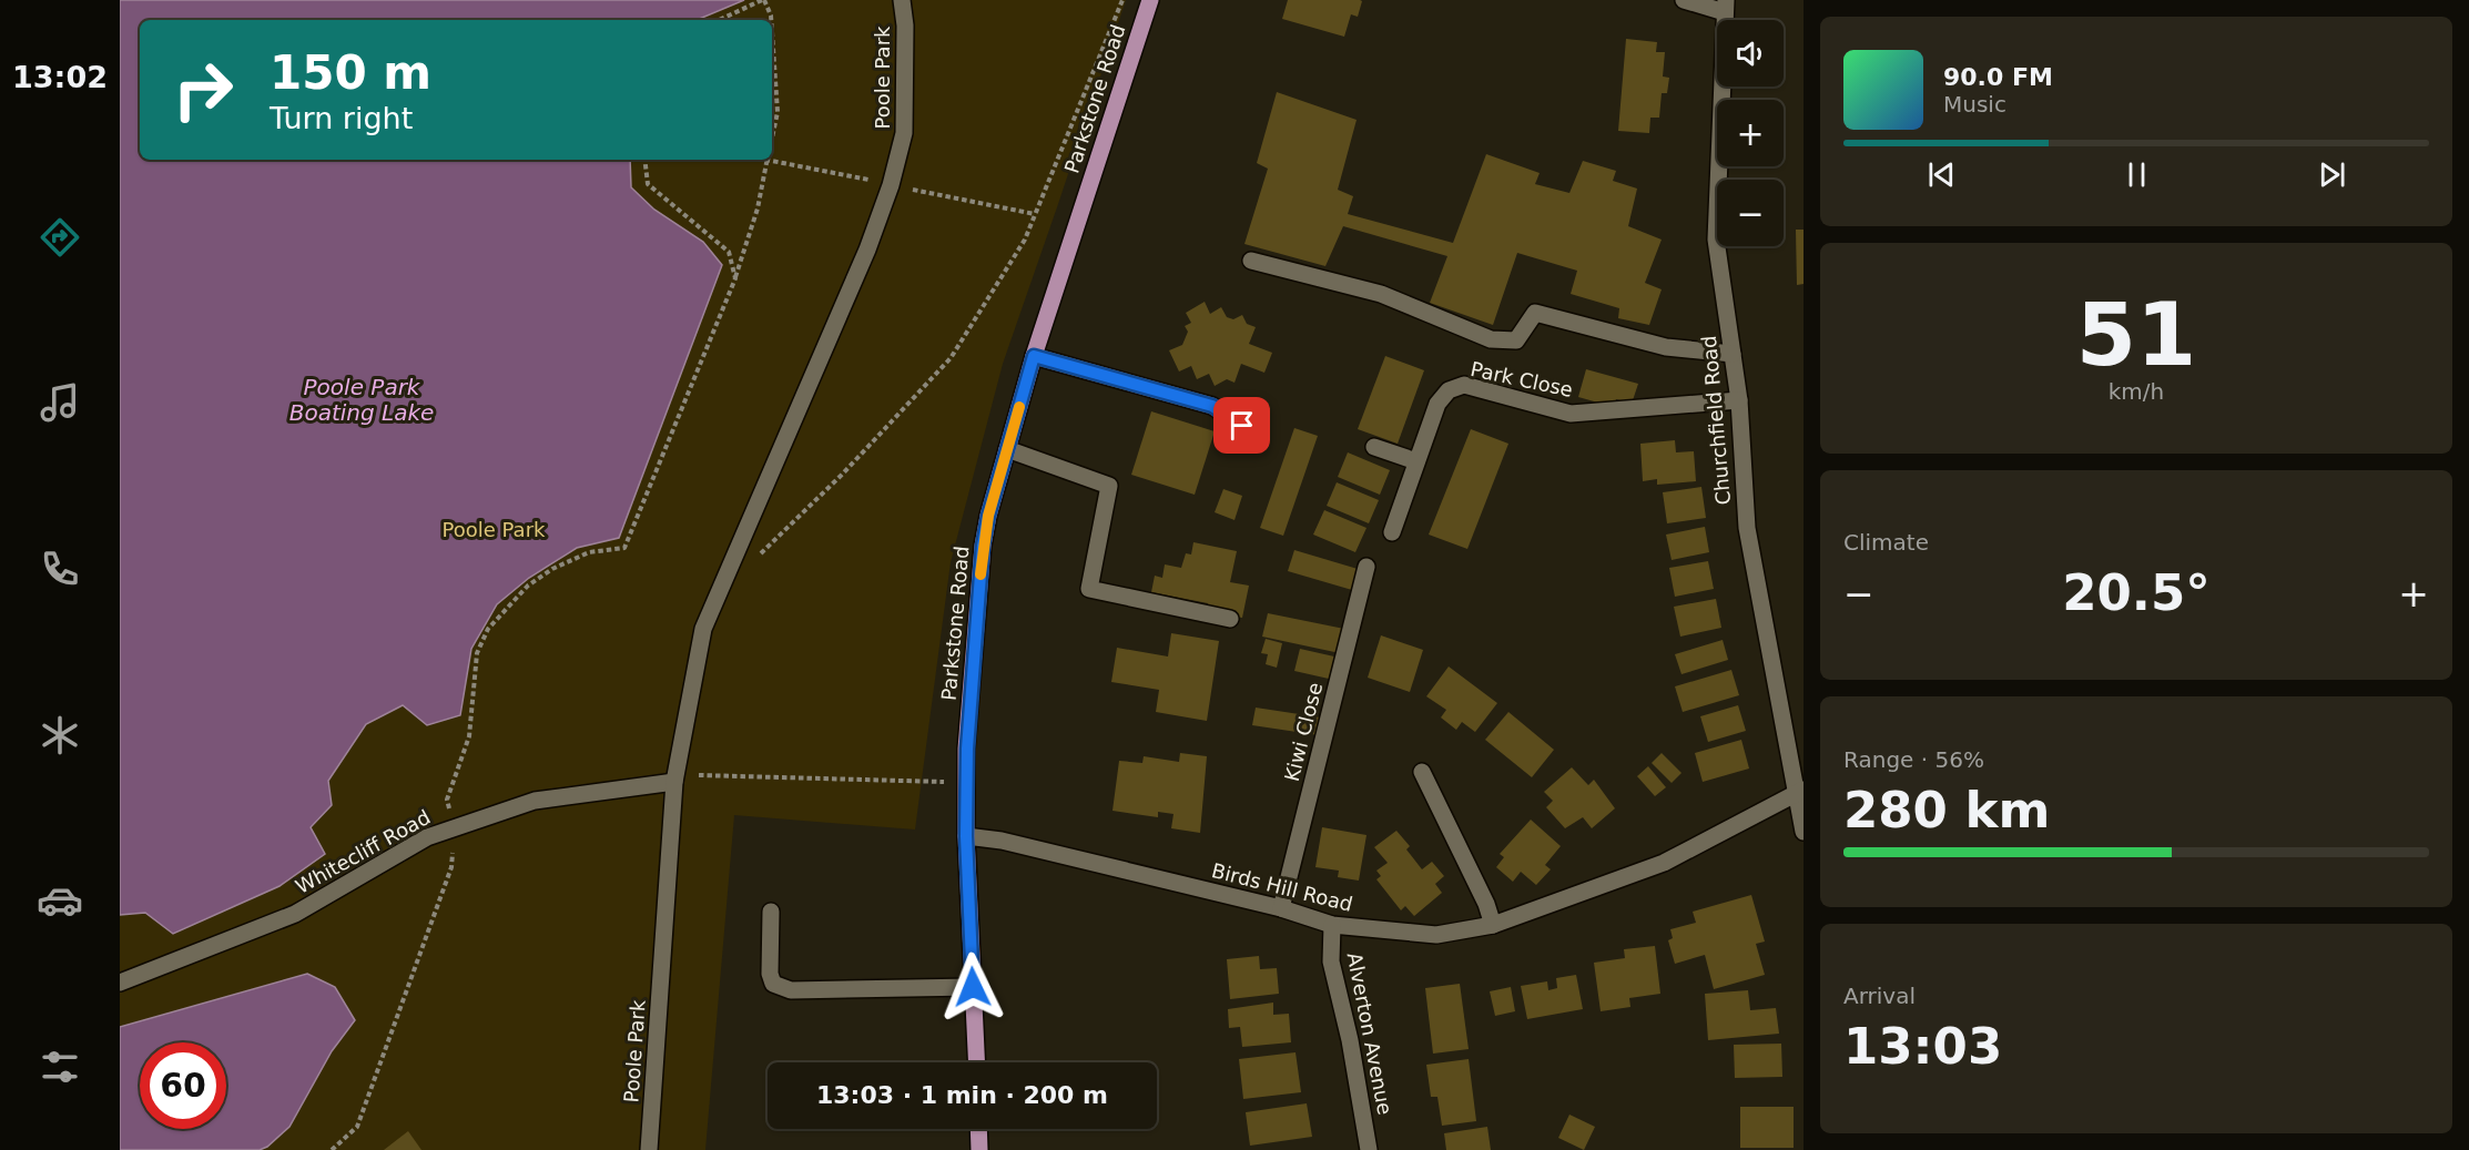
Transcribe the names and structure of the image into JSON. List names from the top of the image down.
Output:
{
  "streets": {
    "main road": ["Parkstone Road"],
    "street": [
      "Poole Park",
      "Park Close",
      "Churchfield Road",
      "Kiwi Close",
      "Whitecliff Road",
      "Birds Hill Road",
      "Alverton Avenue"
    ]
  },
  "crossings": [
    ["Poole Park", "Whitecliff Road"],
    ["Parkstone Road", "Birds Hill Road"],
    ["Park Close", "Churchfield Road"],
    ["Churchfield Road", "Birds Hill Road"],
    ["Kiwi Close", "Birds Hill Road"],
    ["Birds Hill Road", "Alverton Avenue"]
  ],
  "water": ["Poole Park Boating Lake"],
  "parks": ["Poole Park"],
  "page": {
    "tabs": "13:02",
    "map_buttons": ["+", "−"],
    "turn": ["150 m", "Turn right"],
    "song": ["90.0 FM", "Music"],
    "tile": [
      ["51", "km/h"],
      "Climate",
      ["Range · 56%", "280 km"],
      ["Arrival", "13:03"]
    ],
    "heat": ["−", "20.5°", "+"],
    "limit": "60",
    "trip": "13:03 · 1 min · 200 m"
  }
}
